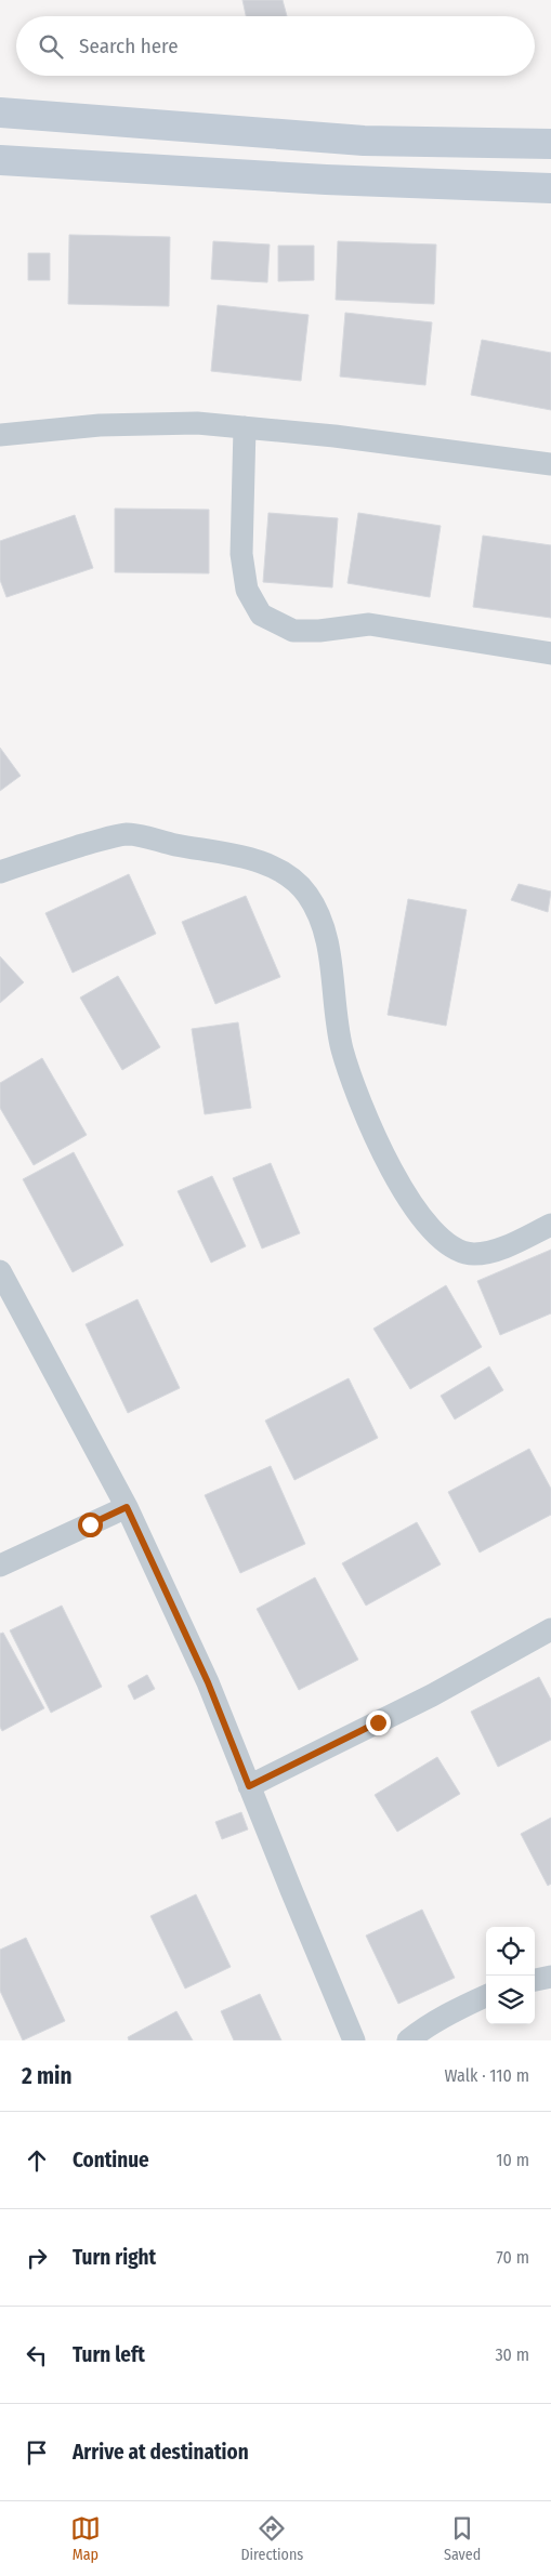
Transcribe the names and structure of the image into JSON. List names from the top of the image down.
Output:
{
  "page": {
    "search": "Search here",
    "heading": ["2 min", "Walk · 110 m"],
    "list": [
      ["Continue", "10 m"],
      ["Turn right", "70 m"],
      ["Turn left", "30 m"],
      "Arrive at destination"
    ],
    "nav": ["Map", "Directions", "Saved"]
  }
}
